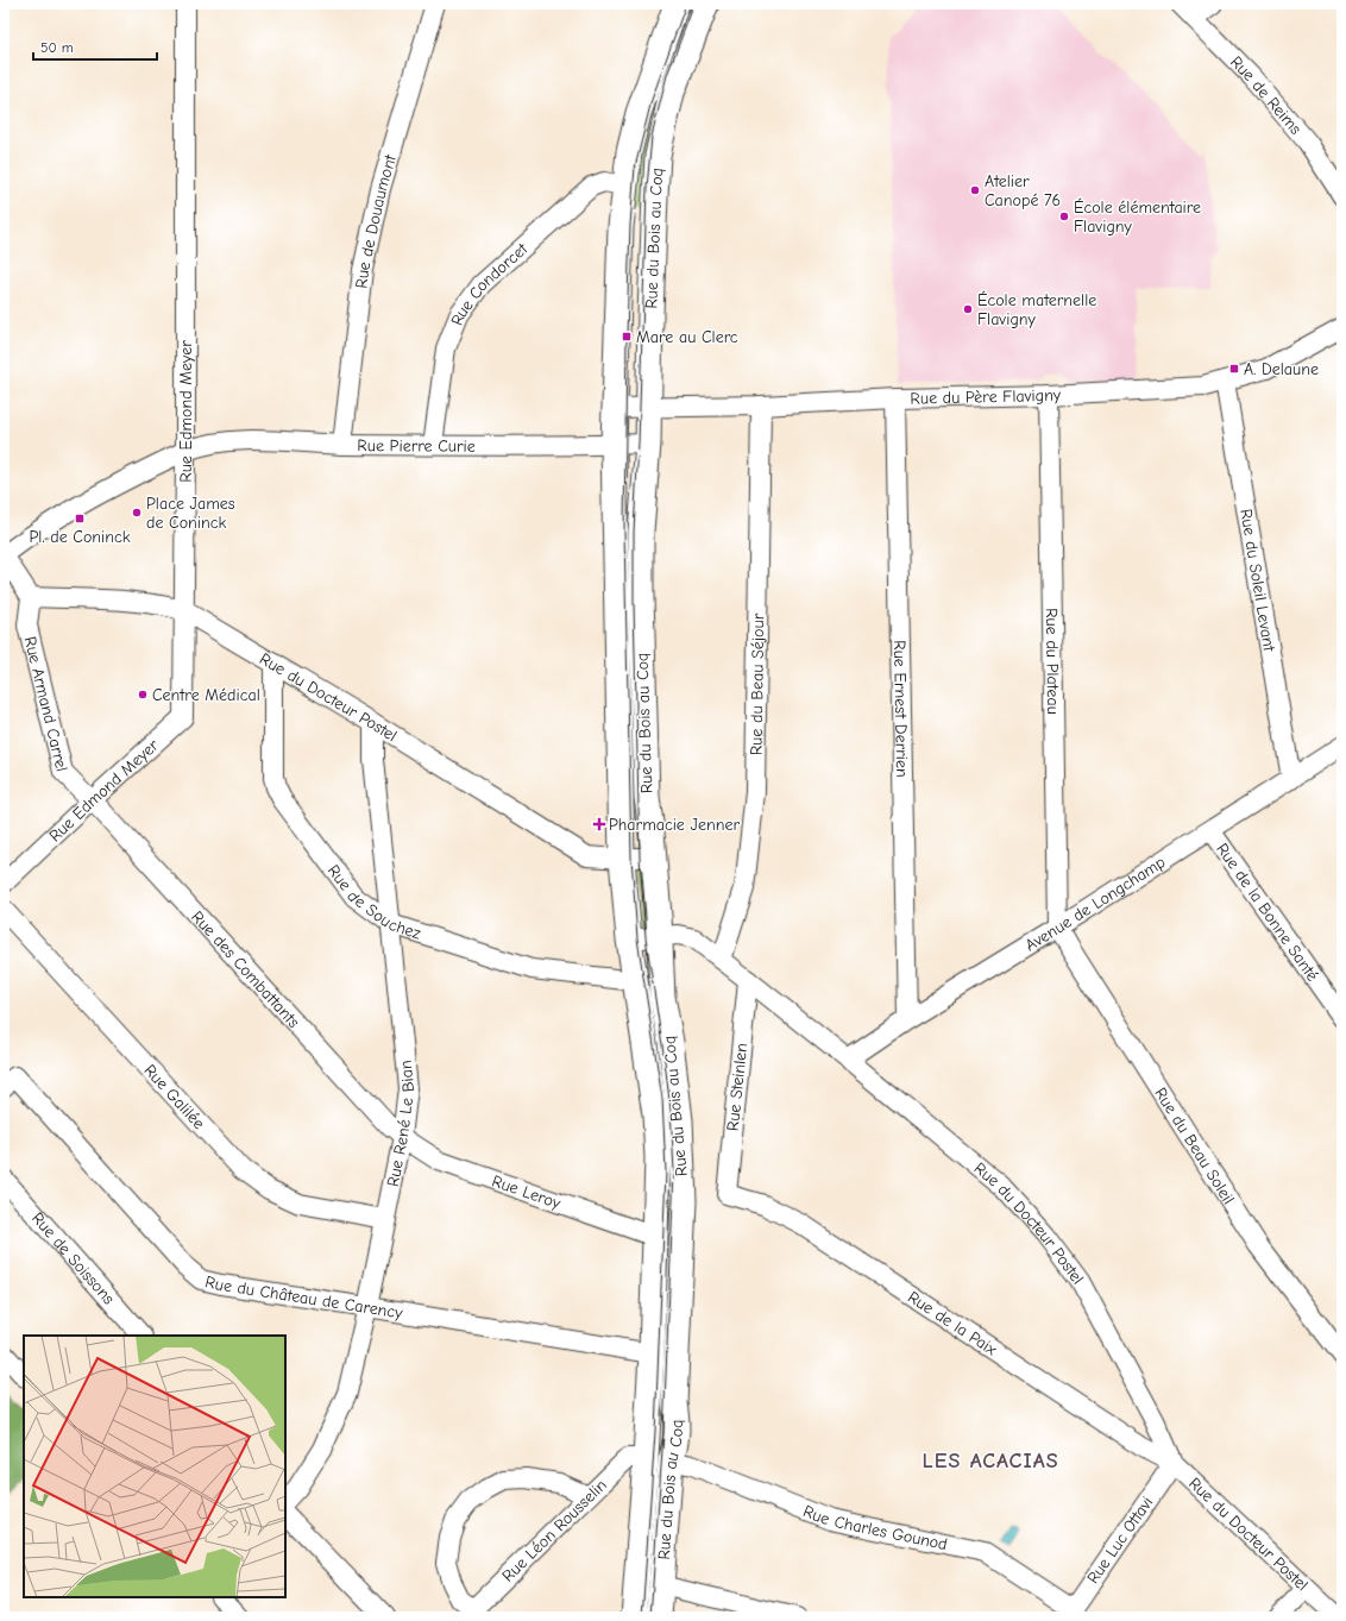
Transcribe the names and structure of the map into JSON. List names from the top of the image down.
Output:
{
  "streets": {
    "main road": ["Rue du Bois au Coq"],
    "street": [
      "Rue de Reims",
      "Rue de Douaumont",
      "Rue Condorcet",
      "Rue du Père Flavigny",
      "Rue Edmond Meyer",
      "Rue Pierre Curie",
      "Rue du Soleil Levant",
      "Rue du Plateau",
      "Rue du Beau Séjour",
      "Rue du Docteur Postel",
      "Rue Armand Carrel",
      "Rue Ernest Derrien",
      "Rue de Souchez",
      "Avenue de Longchamp",
      "Rue de la Bonne Santé",
      "Rue des Combattants",
      "Rue Steinlen",
      "Rue Galilée",
      "Rue René Le Bian",
      "Rue du Beau Soleil",
      "Rue Leroy",
      "Rue de Soissons",
      "Rue du Château de Carency",
      "Rue de la Paix",
      "Rue Charles Gounod",
      "Rue Léon Rousselin",
      "Rue Luc Ottavi"
    ]
  },
  "crossings": [
    ["Rue de Douaumont", "Rue Pierre Curie"],
    ["Rue du Bois au Coq", "Rue Condorcet"],
    ["Rue du Bois au Coq", "Rue du Père Flavigny"],
    ["Rue du Bois au Coq", "Rue Pierre Curie"],
    ["Rue du Bois au Coq", "Rue du Docteur Postel"],
    ["Rue du Bois au Coq", "Rue de Souchez"],
    ["Rue du Bois au Coq", "Rue Leroy"],
    ["Rue du Bois au Coq", "Rue du Château de Carency"],
    ["Rue du Bois au Coq", "Rue Charles Gounod"],
    ["Rue du Bois au Coq", "Rue Léon Rousselin"],
    ["Rue Condorcet", "Rue Pierre Curie"],
    ["Rue du Père Flavigny", "Rue du Soleil Levant"],
    ["Rue du Père Flavigny", "Rue du Plateau"],
    ["Rue du Père Flavigny", "Rue du Beau Séjour"],
    ["Rue du Père Flavigny", "Rue Ernest Derrien"],
    ["Rue Edmond Meyer", "Rue Pierre Curie"],
    ["Rue Edmond Meyer", "Rue du Docteur Postel"],
    ["Rue Edmond Meyer", "Rue Armand Carrel"],
    ["Rue Edmond Meyer", "Rue des Combattants"],
    ["Rue du Soleil Levant", "Avenue de Longchamp"],
    ["Rue du Plateau", "Avenue de Longchamp"],
    ["Rue du Plateau", "Rue du Beau Soleil"],
    ["Rue du Beau Séjour", "Rue du Docteur Postel"],
    ["Rue du Docteur Postel", "Rue Armand Carrel"],
    ["Rue du Docteur Postel", "Rue de Souchez"],
    ["Rue du Docteur Postel", "Avenue de Longchamp"],
    ["Rue du Docteur Postel", "Rue Steinlen"],
    ["Rue du Docteur Postel", "Rue René Le Bian"],
    ["Rue du Docteur Postel", "Rue de la Paix"],
    ["Rue du Docteur Postel", "Rue Luc Ottavi"],
    ["Rue Armand Carrel", "Rue des Combattants"],
    ["Rue Ernest Derrien", "Avenue de Longchamp"],
    ["Rue de Souchez", "Rue René Le Bian"],
    ["Avenue de Longchamp", "Rue de la Bonne Santé"],
    ["Avenue de Longchamp", "Rue du Beau Soleil"],
    ["Rue des Combattants", "Rue René Le Bian"],
    ["Rue des Combattants", "Rue Leroy"],
    ["Rue Steinlen", "Rue de la Paix"],
    ["Rue Galilée", "Rue René Le Bian"],
    ["Rue René Le Bian", "Rue Leroy"],
    ["Rue René Le Bian", "Rue du Château de Carency"],
    ["Rue de la Paix", "Rue Luc Ottavi"],
    ["Rue Charles Gounod", "Rue Luc Ottavi"]
  ],
  "districts": ["LES ACACIAS"],
  "places": {
    "other": [
      "Atelier Canopé 76",
      "École élémentaire Flavigny",
      "École maternelle Flavigny",
      "Place James de Coninck",
      "Centre Médical"
    ],
    "transit": ["Mare au Clerc", "A. Delaune", "Pl. de Coninck"],
    "health": ["Pharmacie Jenner"]
  },
  "scale_bar": "50 m"
}
